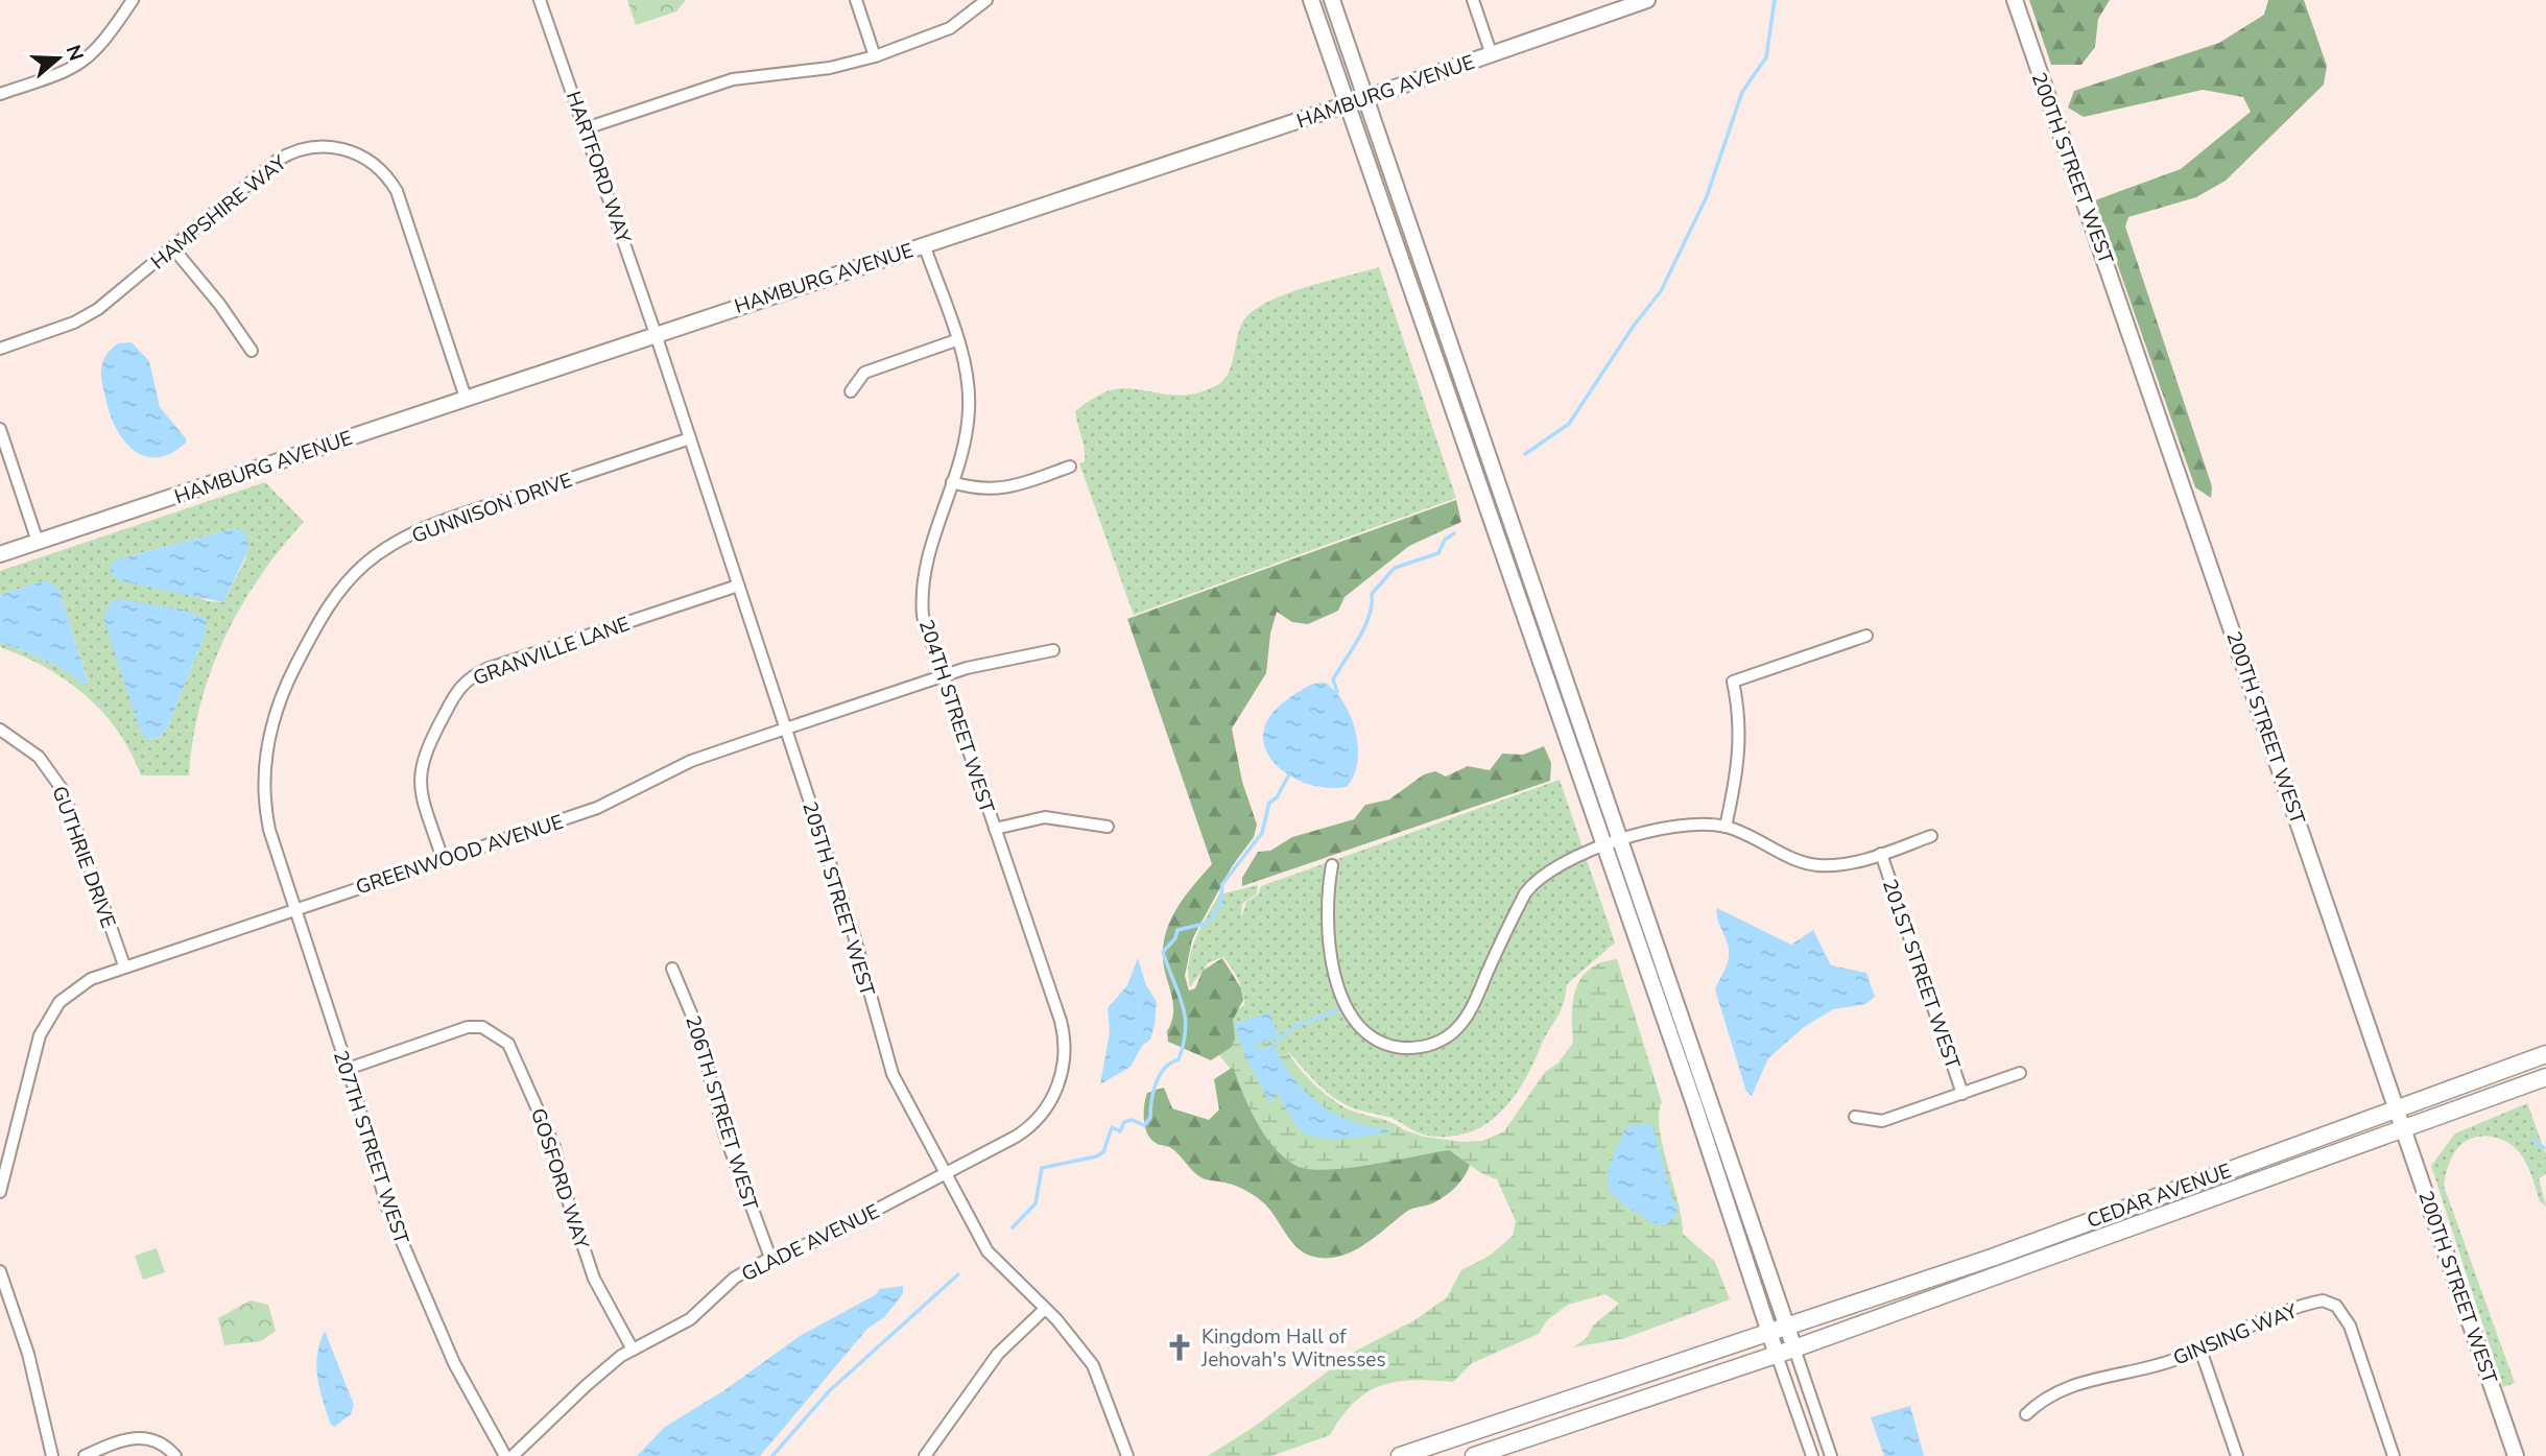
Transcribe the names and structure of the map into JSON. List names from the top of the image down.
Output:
{
  "streets": {
    "main road": ["CEDAR AVENUE"],
    "street": [
      "HAMBURG AVENUE",
      "HARTFORD WAY",
      "200TH STREET WEST",
      "HAMPSHIRE WAY",
      "GUNNISON DRIVE",
      "GRANVILLE LANE",
      "204TH STREET WEST",
      "GREENWOOD AVENUE",
      "GUTHRIE DRIVE",
      "205TH STREET WEST",
      "201ST STREET WEST",
      "206TH STREET WEST",
      "207TH STREET WEST",
      "GOSFORD WAY",
      "GLADE AVENUE",
      "GINSING WAY"
    ]
  },
  "crossings": [
    ["HAMBURG AVENUE", "HARTFORD WAY"],
    ["HAMBURG AVENUE", "HAMPSHIRE WAY"],
    ["HAMBURG AVENUE", "204TH STREET WEST"],
    ["HAMBURG AVENUE", "205TH STREET WEST"],
    ["HARTFORD WAY", "205TH STREET WEST"],
    ["200TH STREET WEST", "CEDAR AVENUE"],
    ["GUNNISON DRIVE", "GREENWOOD AVENUE"],
    ["GUNNISON DRIVE", "205TH STREET WEST"],
    ["GUNNISON DRIVE", "207TH STREET WEST"],
    ["GRANVILLE LANE", "GREENWOOD AVENUE"],
    ["GRANVILLE LANE", "205TH STREET WEST"],
    ["204TH STREET WEST", "GREENWOOD AVENUE"],
    ["204TH STREET WEST", "GLADE AVENUE"],
    ["GREENWOOD AVENUE", "GUTHRIE DRIVE"],
    ["GREENWOOD AVENUE", "205TH STREET WEST"],
    ["GREENWOOD AVENUE", "207TH STREET WEST"],
    ["205TH STREET WEST", "GLADE AVENUE"],
    ["206TH STREET WEST", "GLADE AVENUE"],
    ["207TH STREET WEST", "GOSFORD WAY"],
    ["GOSFORD WAY", "GLADE AVENUE"]
  ],
  "places": {
    "church": ["Kingdom Hall of Jehovah's Witnesses"]
  },
  "north": "right"
}
